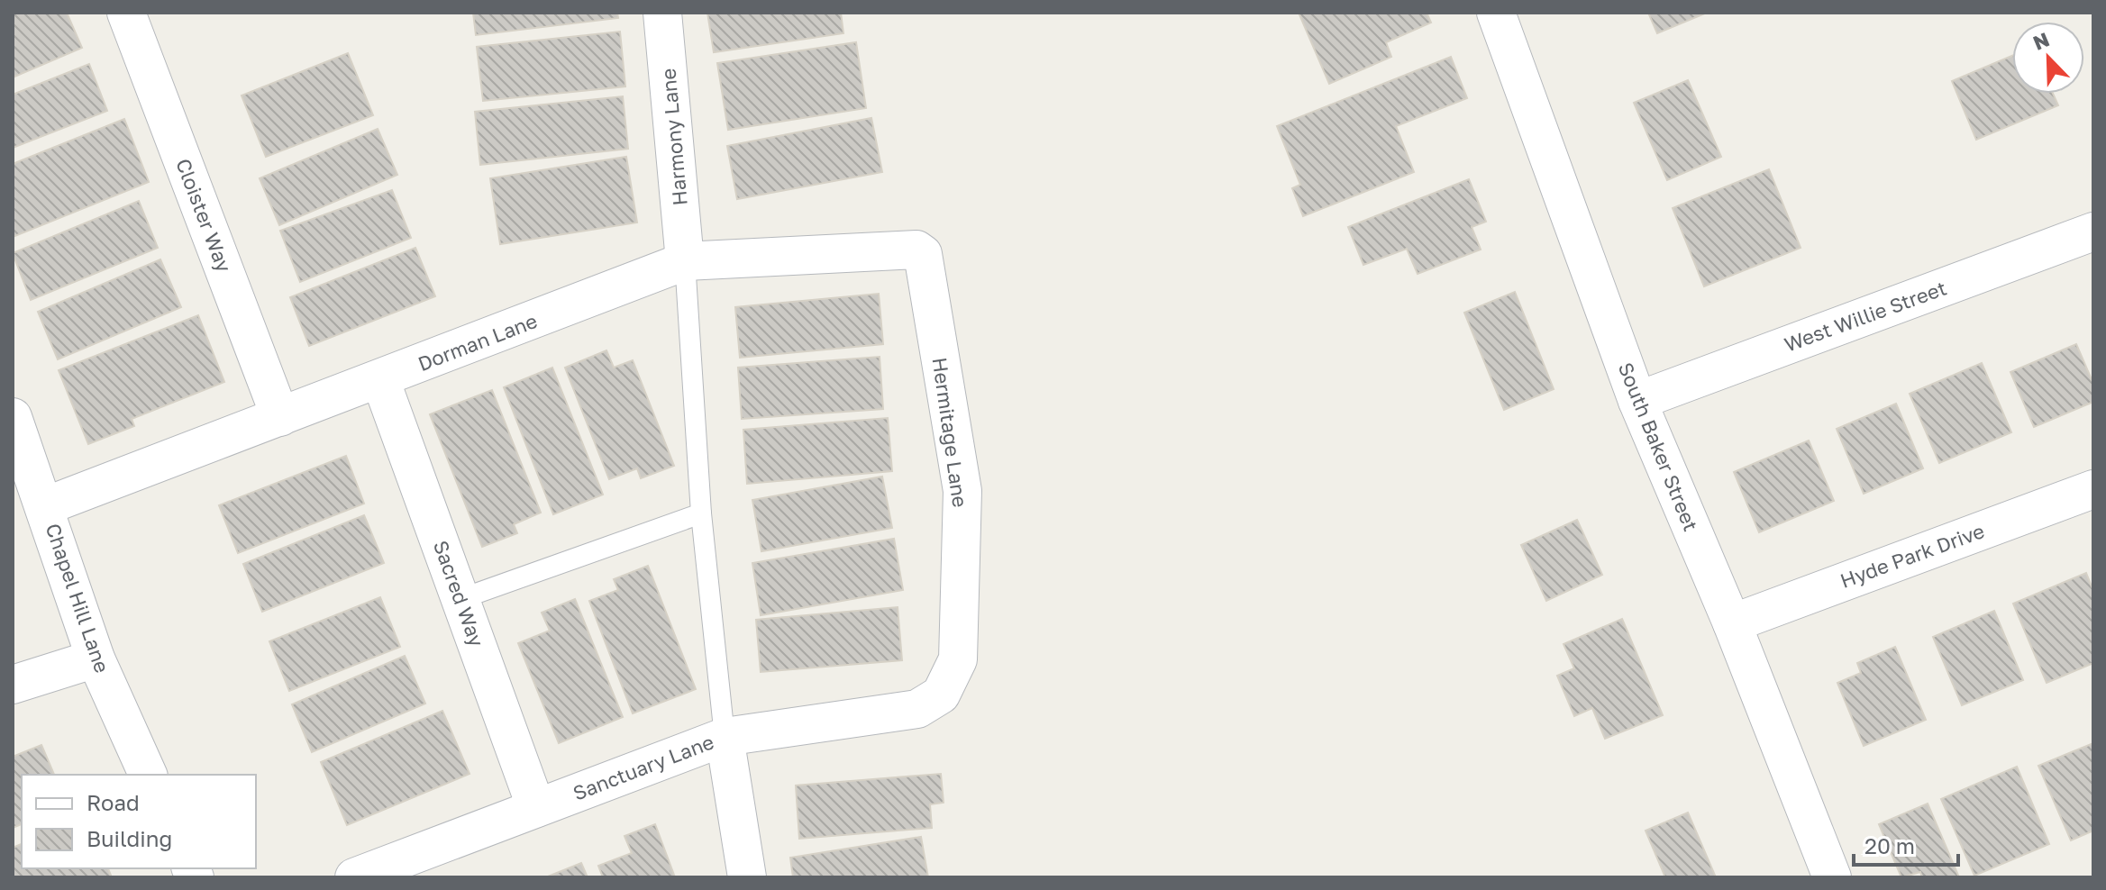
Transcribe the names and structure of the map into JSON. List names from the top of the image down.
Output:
{
  "streets": {
    "street": [
      "Harmony Lane",
      "Cloister Way",
      "West Willie Street",
      "Dorman Lane",
      "Hermitage Lane",
      "South Baker Street",
      "Hyde Park Drive",
      "Sacred Way",
      "Chapel Hill Lane",
      "Sanctuary Lane"
    ]
  },
  "crossings": [
    ["Harmony Lane", "Dorman Lane"],
    ["Cloister Way", "Dorman Lane"],
    ["West Willie Street", "South Baker Street"],
    ["Dorman Lane", "Hermitage Lane"],
    ["Dorman Lane", "Sacred Way"],
    ["Dorman Lane", "Chapel Hill Lane"],
    ["Hermitage Lane", "Sanctuary Lane"],
    ["South Baker Street", "Hyde Park Drive"],
    ["Sacred Way", "Sanctuary Lane"]
  ],
  "legend": ["Road", "Building"],
  "scale_bar": "20 m",
  "north": "top left"
}
